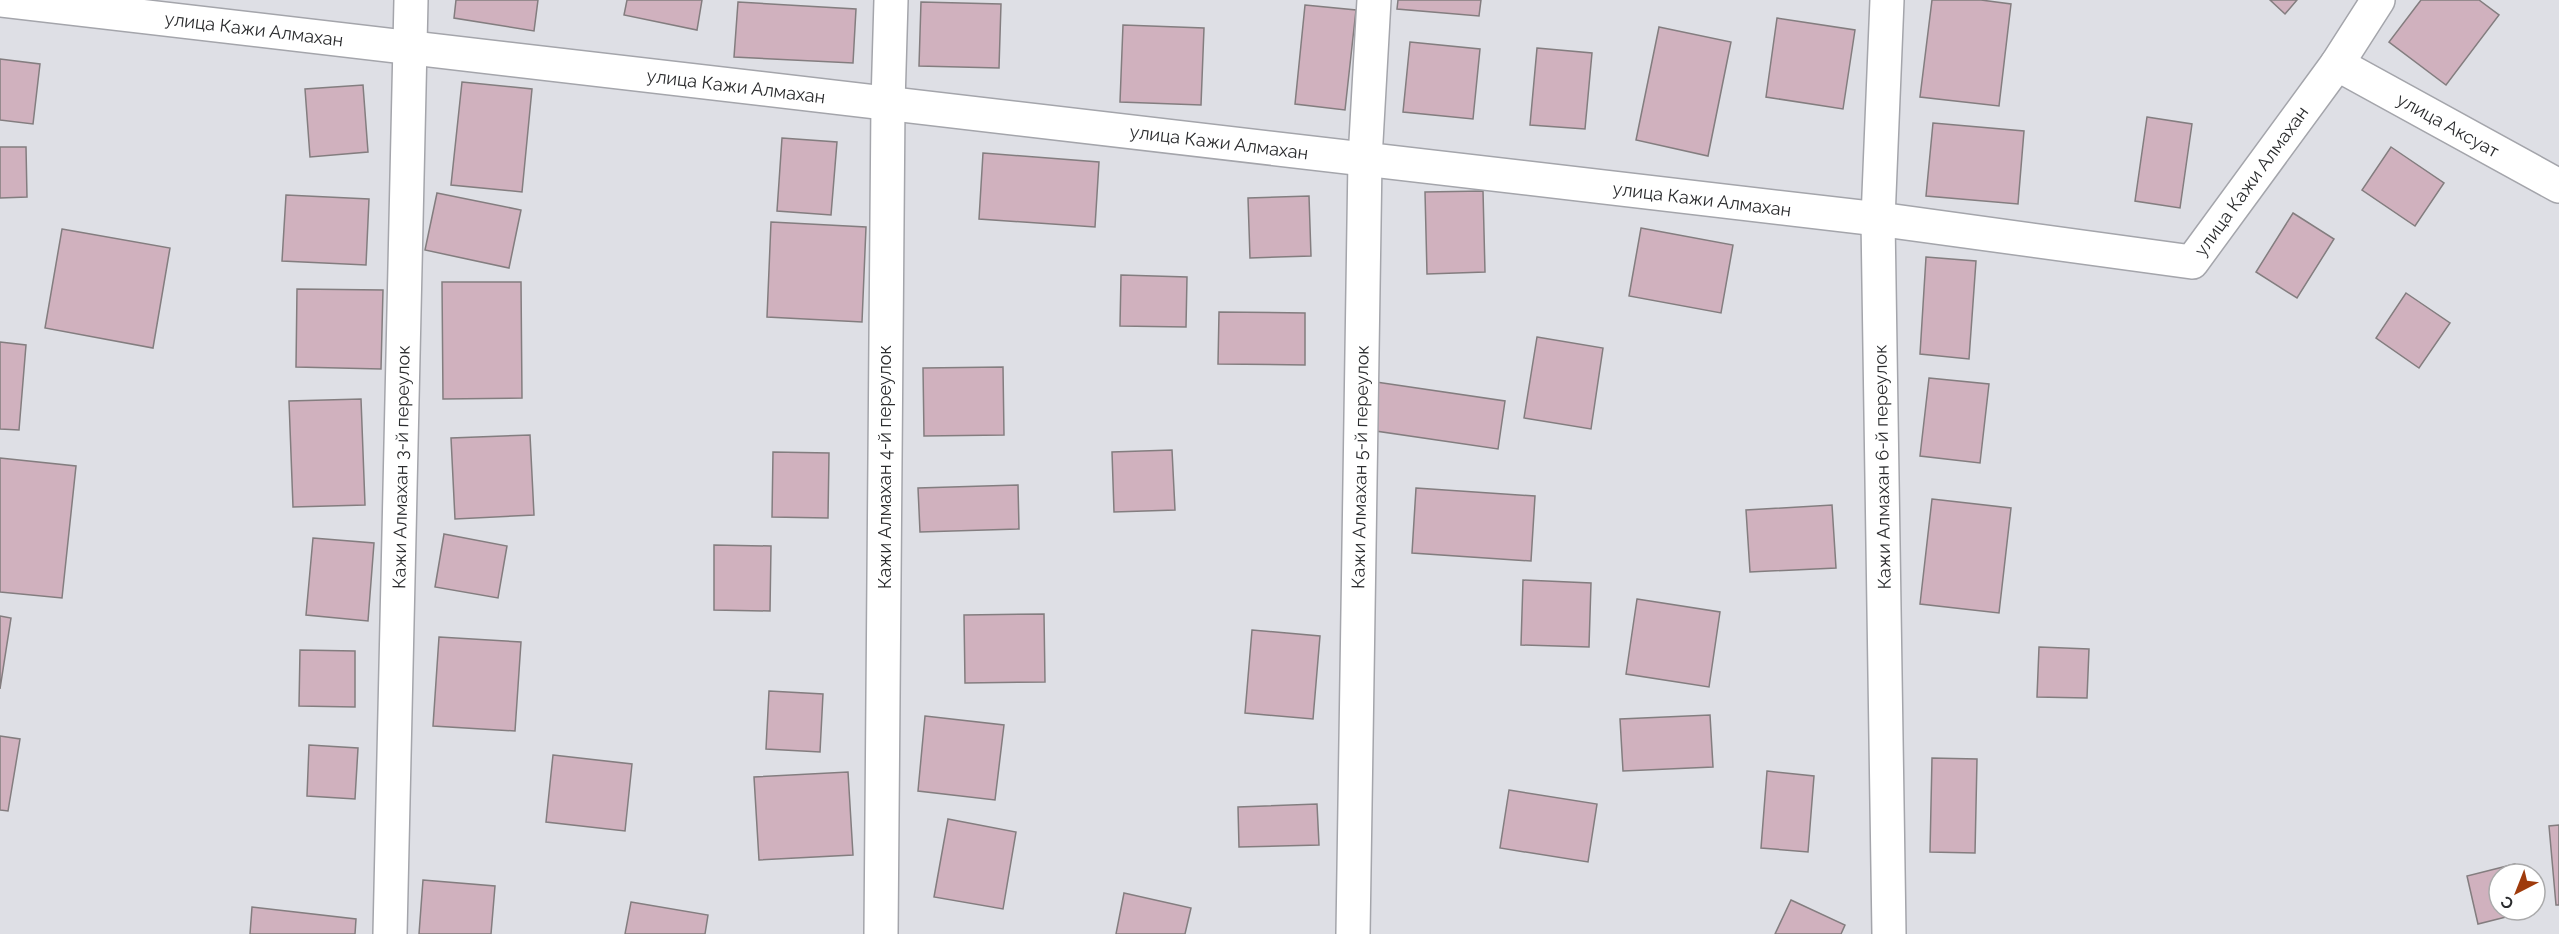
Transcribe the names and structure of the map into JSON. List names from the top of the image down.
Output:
{
  "streets": {
    "street": [
      "улица Кажи Алмахан",
      "улица Аксуат",
      "Кажи Алмахан 3-й переулок",
      "Кажи Алмахан 4-й переулок",
      "Кажи Алмахан 5-й переулок",
      "Кажи Алмахан 6-й переулок"
    ]
  },
  "crossings": [
    ["улица Кажи Алмахан", "улица Аксуат"],
    ["улица Кажи Алмахан", "Кажи Алмахан 3-й переулок"],
    ["улица Кажи Алмахан", "Кажи Алмахан 4-й переулок"],
    ["улица Кажи Алмахан", "Кажи Алмахан 5-й переулок"],
    ["улица Кажи Алмахан", "Кажи Алмахан 6-й переулок"]
  ],
  "north": "bottom left"
}
